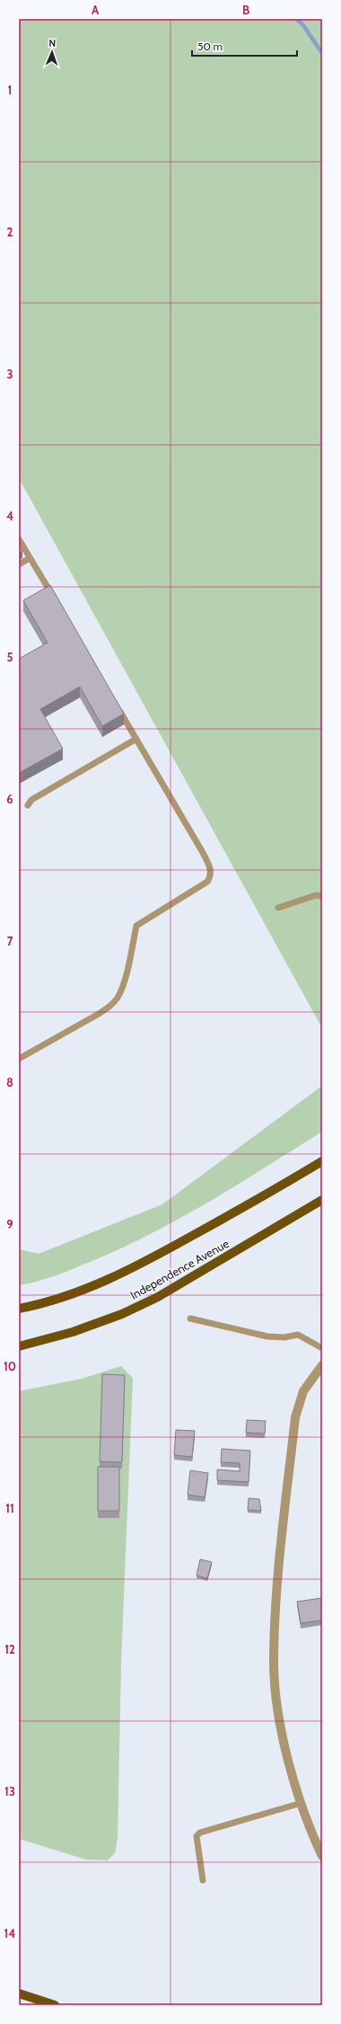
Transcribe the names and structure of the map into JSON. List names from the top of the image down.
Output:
{
  "streets": {
    "main road": ["Independence Avenue"]
  },
  "scale_bar": "50 m",
  "north": "top",
  "grid": {
    "columns": ["A", "B"],
    "rows": [
      "1",
      "2",
      "3",
      "4",
      "5",
      "6",
      "7",
      "8",
      "9",
      "10",
      "11",
      "12",
      "13",
      "14"
    ]
  }
}
